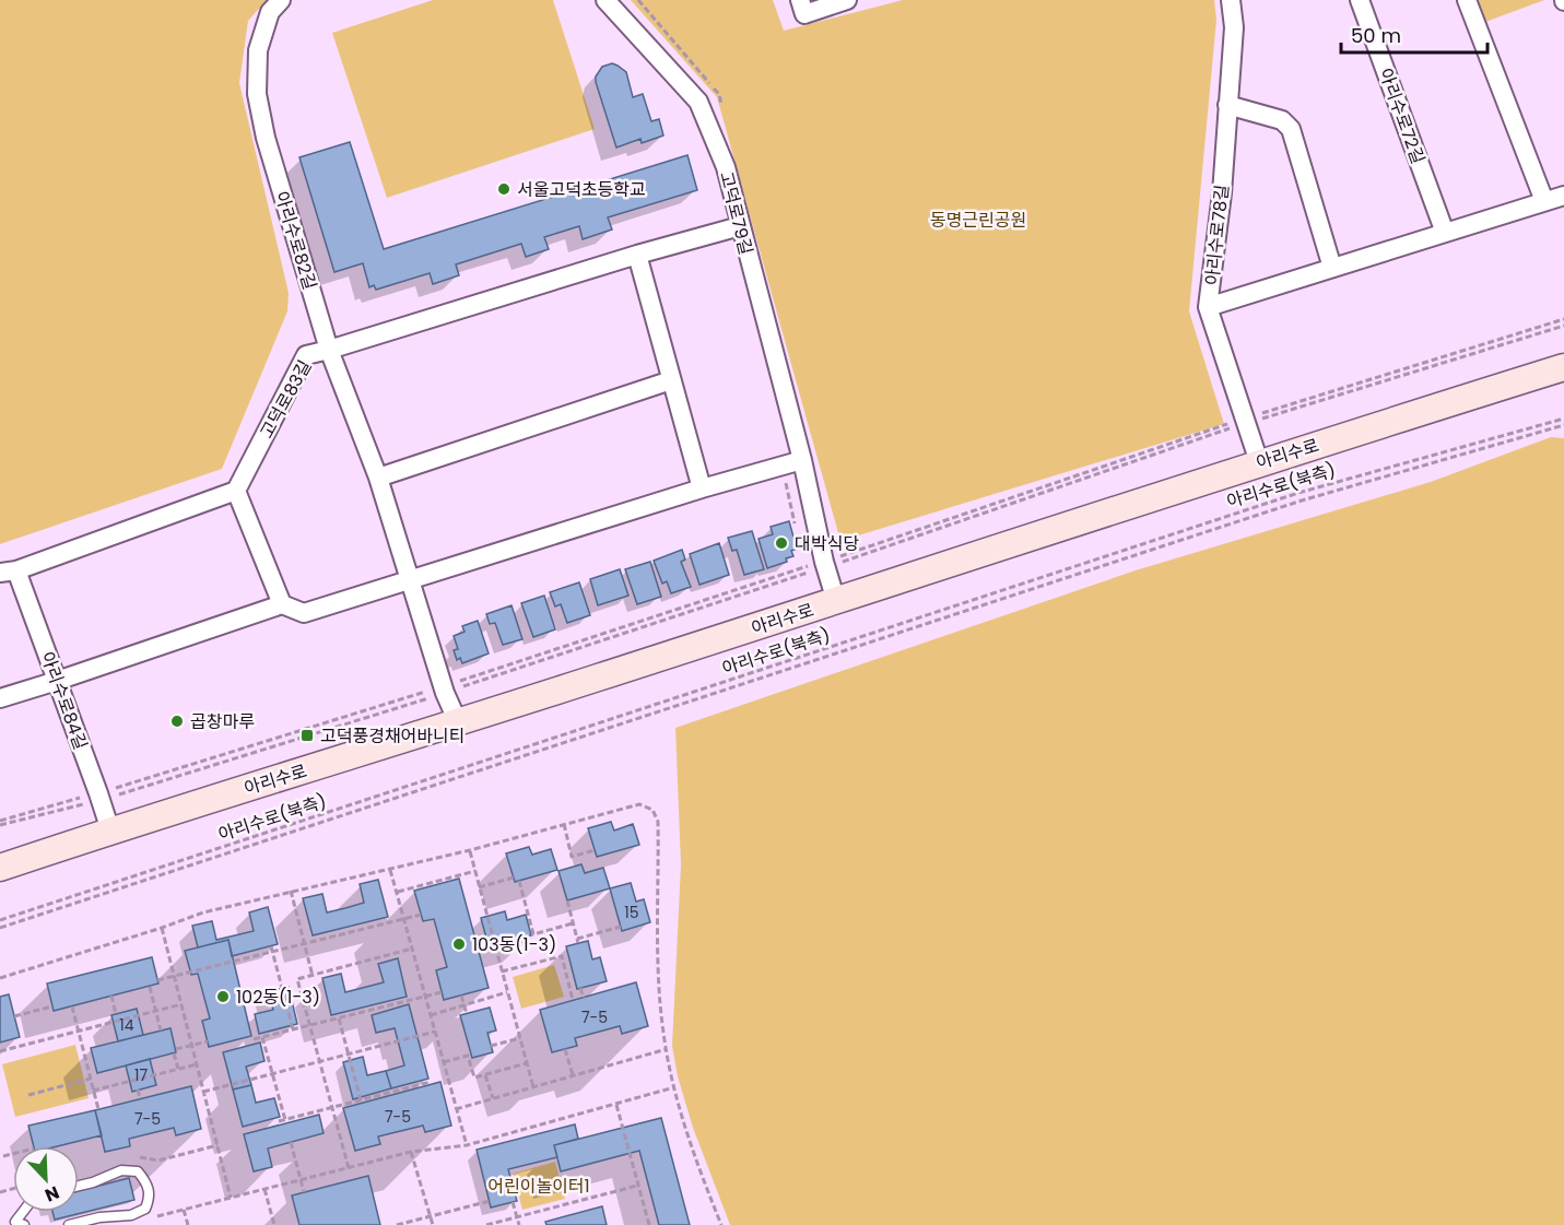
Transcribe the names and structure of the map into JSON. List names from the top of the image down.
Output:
{
  "streets": {
    "main road": ["아리수로"],
    "street": [
      "아리수로72길",
      "고덕로79길",
      "아리수로78길",
      "아리수로82길",
      "고덕로83길",
      "아리수로84길"
    ],
    "path": ["아리수로(북측)"]
  },
  "crossings": [
    ["고덕로79길", "고덕로83길"],
    ["고덕로79길", "아리수로"],
    ["아리수로78길", "아리수로"],
    ["아리수로82길", "고덕로83길"],
    ["아리수로82길", "아리수로"],
    ["아리수로", "아리수로84길"]
  ],
  "parks": ["동명근린공원", "어린이놀이터1"],
  "places": {
    "other": [
      "서울고덕초등학교",
      "대박식당",
      "곱창마루",
      "103동(1-3)",
      "102동(1-3)"
    ],
    "transit": ["고덕풍경채어바니티"]
  },
  "house_numbers": [
    "15",
    "7-5",
    "14",
    "17",
    "7-5",
    "7-5"
  ],
  "scale_bar": "50 m",
  "north": "bottom right"
}
